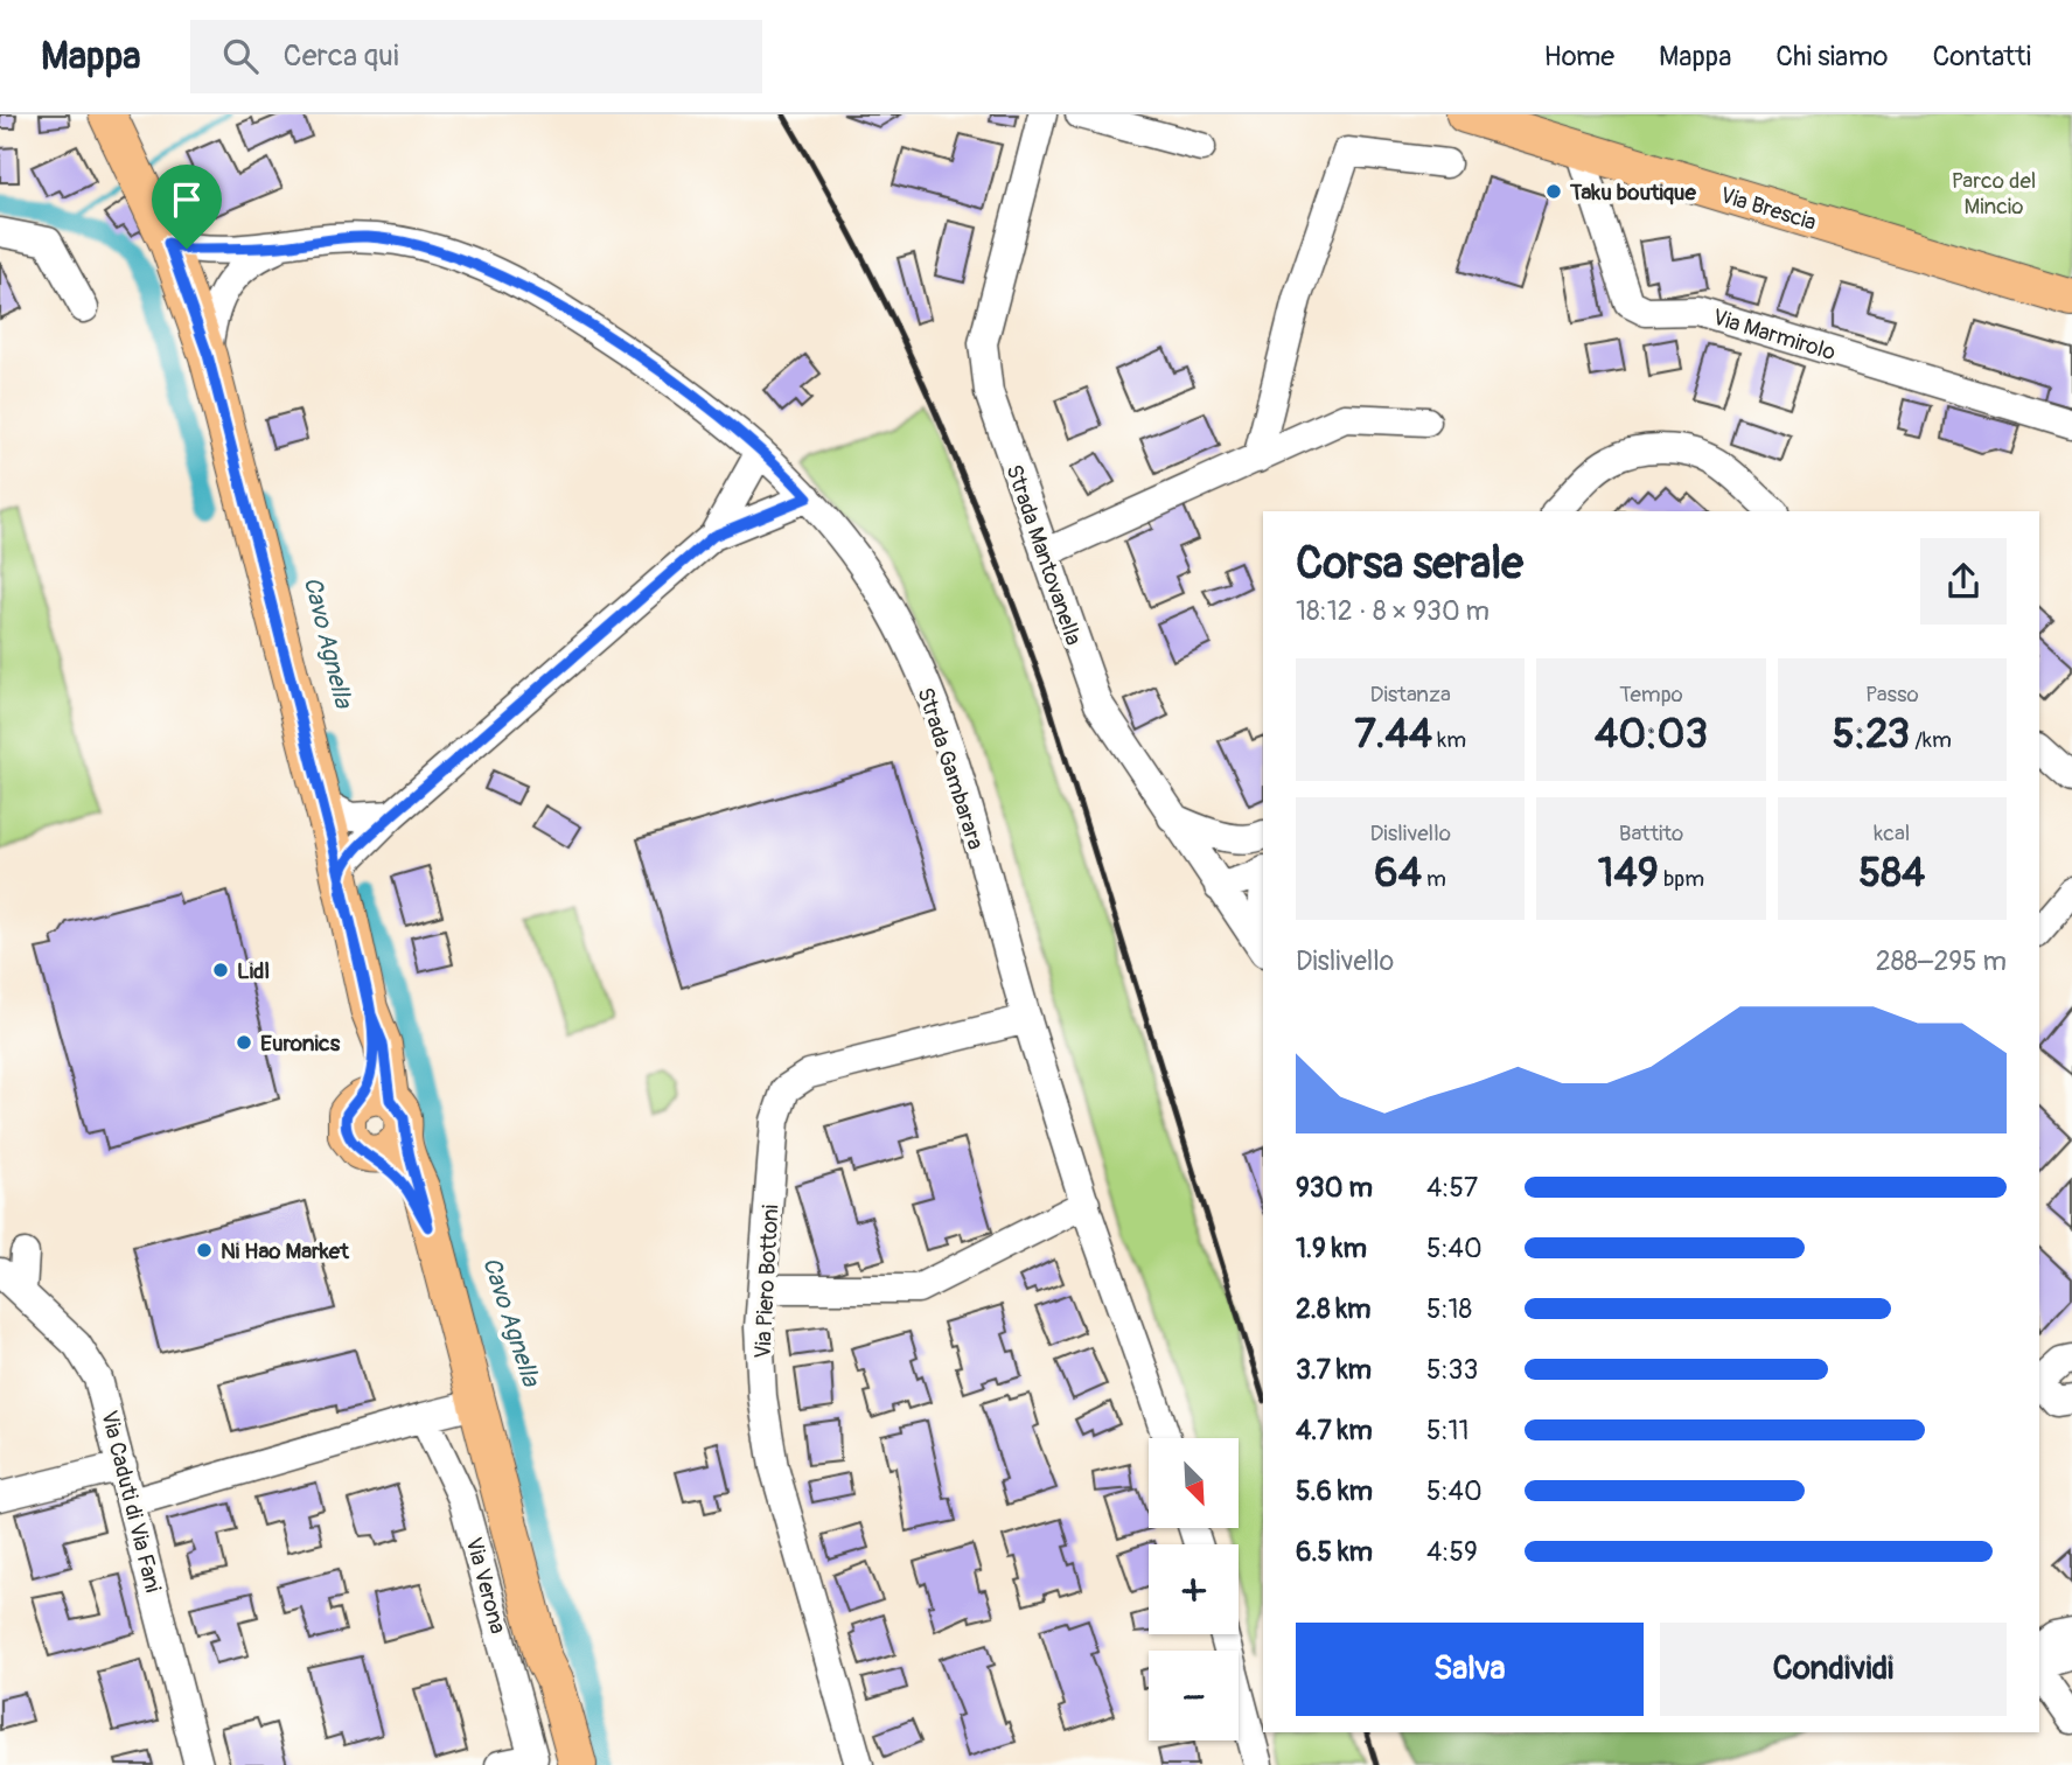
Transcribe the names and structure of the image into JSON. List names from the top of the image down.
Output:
{
  "streets": {
    "main road": ["Via Brescia", "Via Verona"],
    "street": [
      "Via Marmirolo",
      "Strada Mantovanella",
      "Strada Gambarara",
      "Via Piero Bottoni",
      "Via Caduti di Via Fani"
    ]
  },
  "crossings": [
    ["Via Brescia", "Via Marmirolo"],
    ["Strada Gambarara", "Via Piero Bottoni"],
    ["Strada Gambarara", "Via Verona"]
  ],
  "water": ["Cavo Agnella"],
  "parks": ["Parco del Mincio"],
  "places": [
    "Taku boutique",
    "Lidl",
    "Euronics",
    "Ni Hao Market"
  ],
  "north": "bottom right",
  "page": {
    "header": "Mappa",
    "search": "Cerca qui",
    "nav": [
      "Home",
      "Mappa",
      "Chi siamo",
      "Contatti"
    ],
    "heading": ["Corsa serale", "18:12 · 8 × 930 m"],
    "stats": [
      ["Distanza", "7.44 km"],
      ["Tempo", "40:03"],
      ["Passo", "5:23 /km"],
      ["Dislivello", "64 m"],
      ["Battito", "149 bpm"],
      ["kcal", "584"]
    ],
    "chart": ["Dislivello", "288–295 m"],
    "list": [
      {
        "name": "930 m",
        "note": "4:57"
      },
      {
        "name": "1.9 km",
        "note": "5:40"
      },
      {
        "name": "2.8 km",
        "note": "5:18"
      },
      {
        "name": "3.7 km",
        "note": "5:33"
      },
      {
        "name": "4.7 km",
        "note": "5:11"
      },
      {
        "name": "5.6 km",
        "note": "5:40"
      },
      {
        "name": "6.5 km",
        "note": "4:59"
      }
    ],
    "map_buttons": ["+", "−"],
    "buttons": ["Salva", "Condividi"]
  }
}
